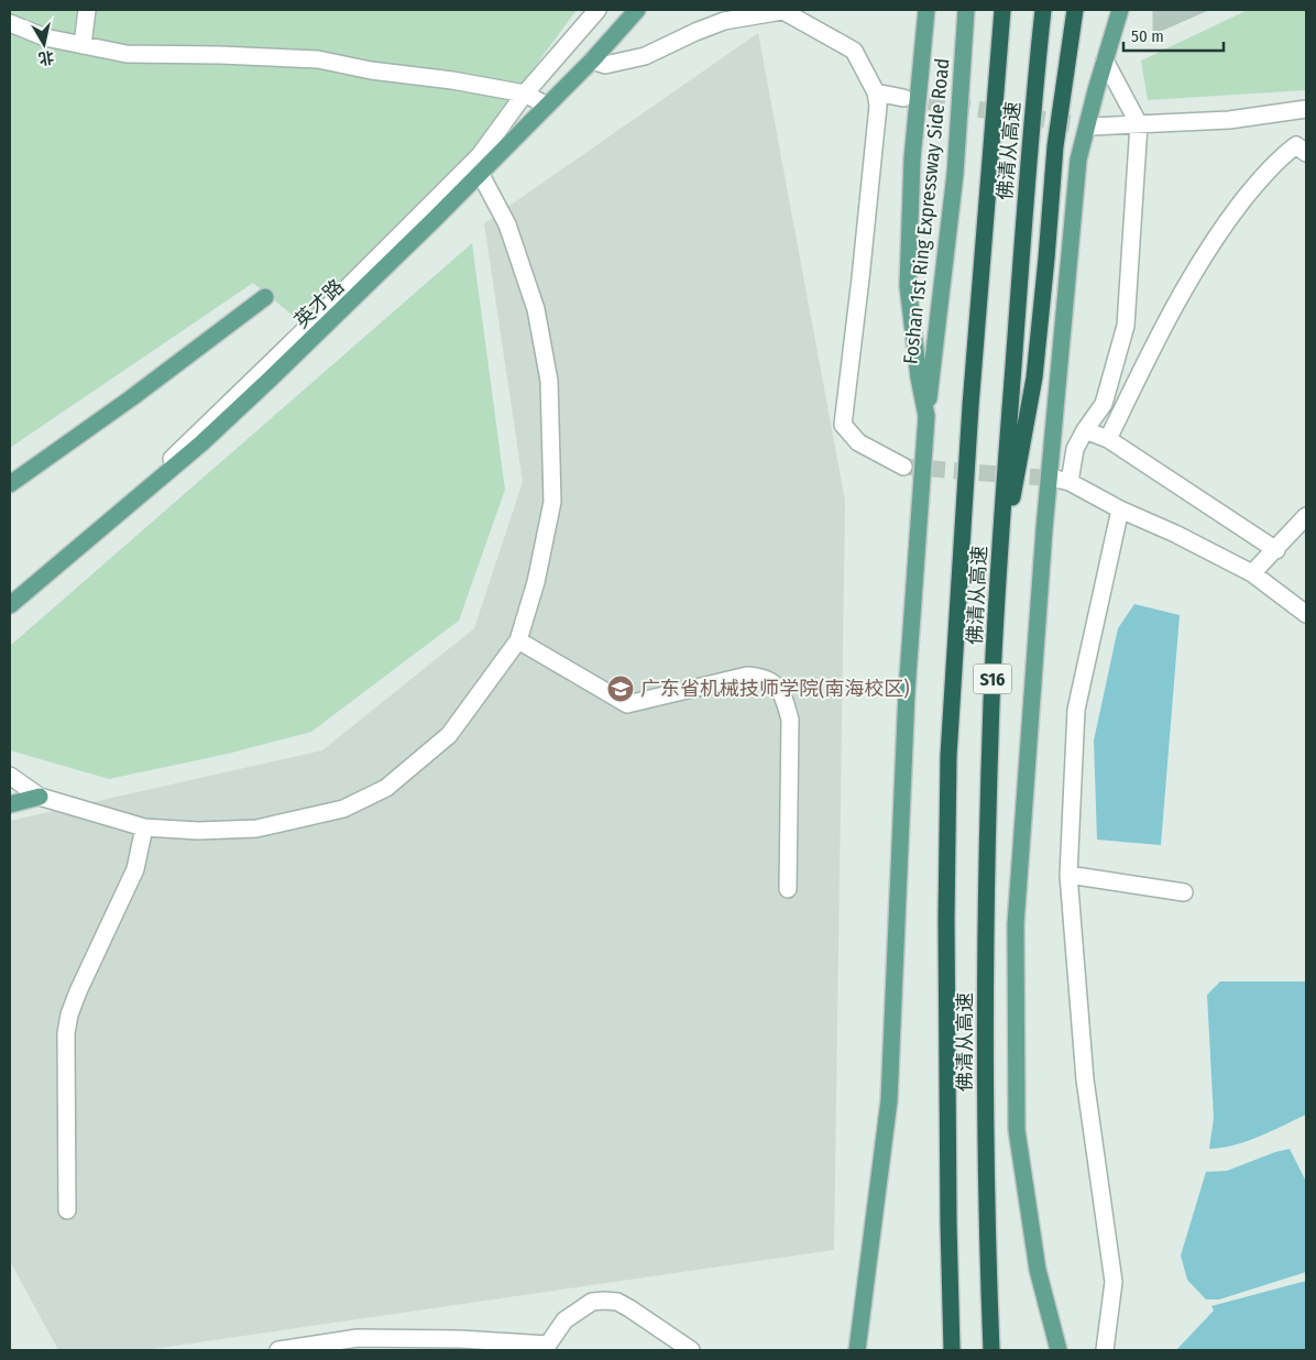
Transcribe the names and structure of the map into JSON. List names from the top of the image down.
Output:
{
  "streets": {
    "highway": ["佛清从高速", "S16"],
    "main road": ["Foshan 1st Ring Expressway Side Road", "英才路"]
  },
  "places": {
    "school or university": ["广东省机械技师学院(南海校区)"]
  },
  "scale_bar": "50 m",
  "north": "bottom"
}
